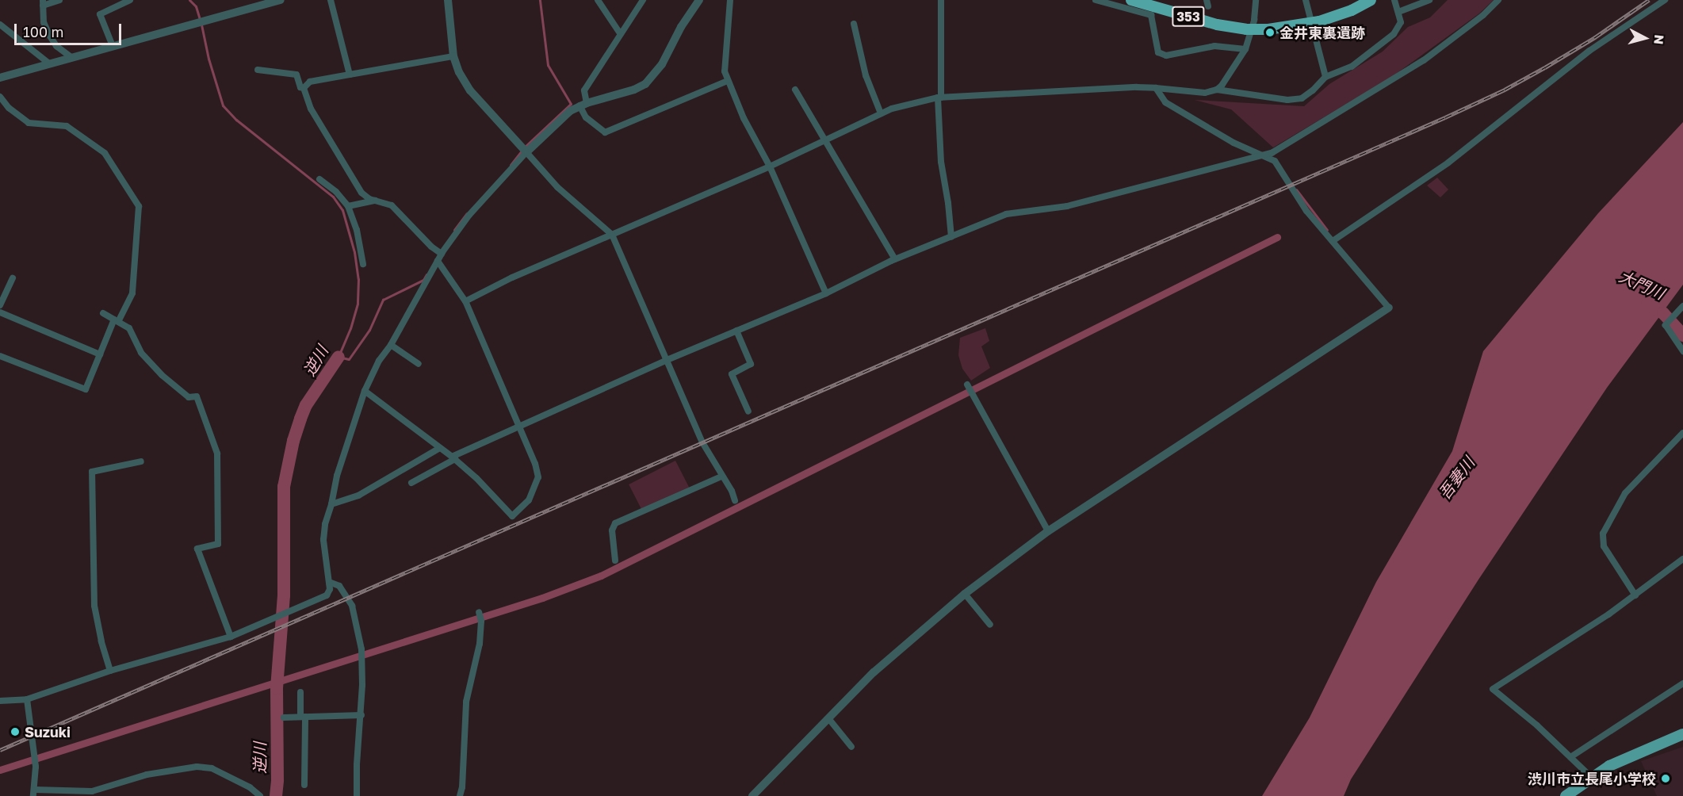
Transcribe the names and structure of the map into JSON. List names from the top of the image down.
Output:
{
  "streets": {
    "highway": ["353"]
  },
  "water": ["大門川", "逆川", "吾妻川"],
  "places": ["金井東裏遺跡", "Suzuki", "渋川市立長尾小学校"],
  "scale_bar": "100 m",
  "north": "right"
}
